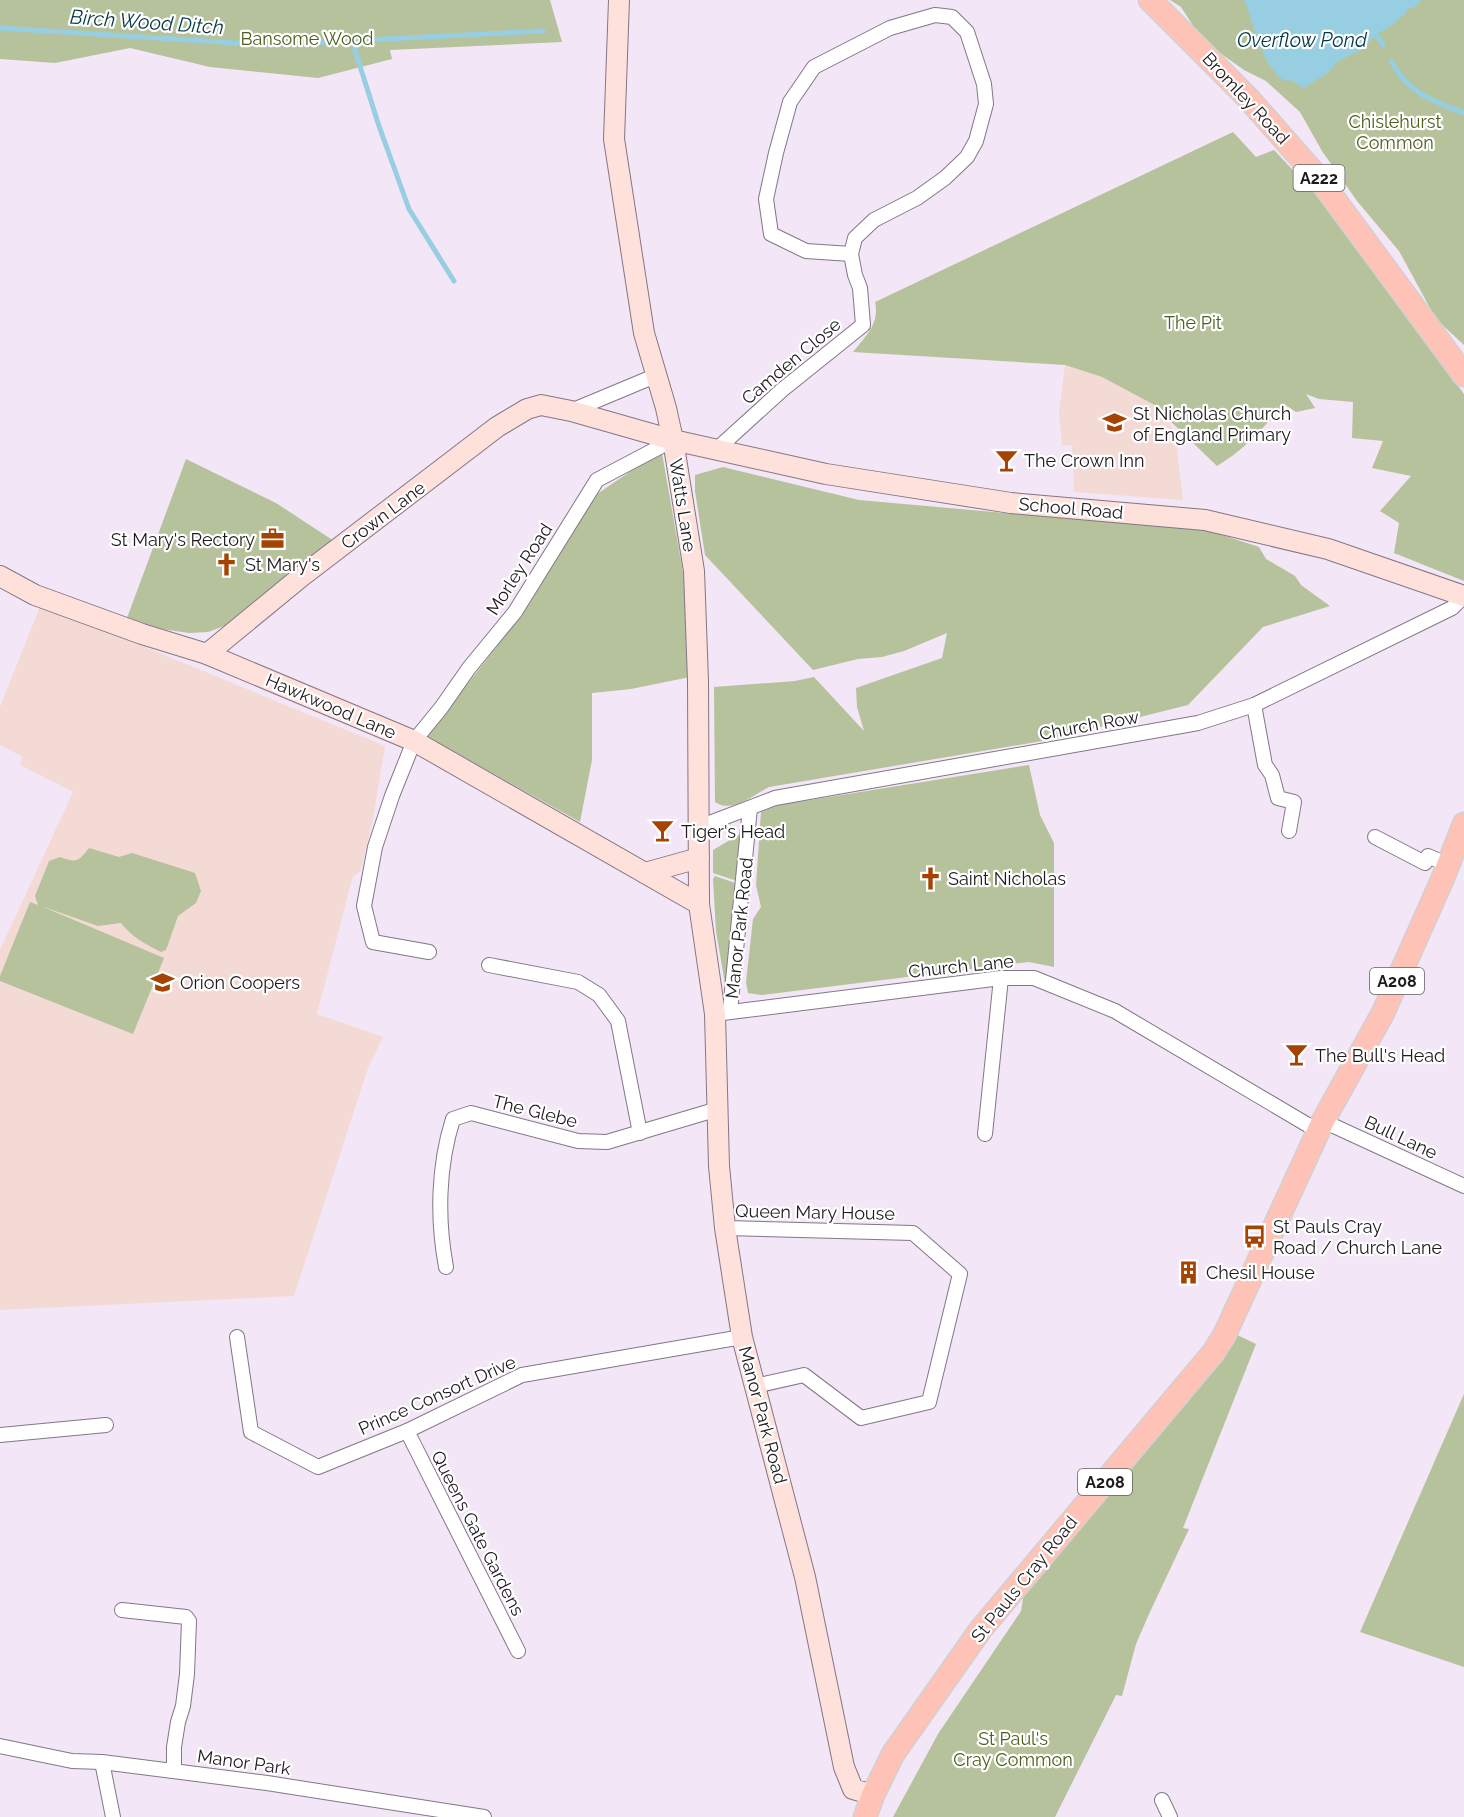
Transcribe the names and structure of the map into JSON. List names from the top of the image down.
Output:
{
  "streets": {
    "main road": [
      "Bromley Road",
      "A222",
      "A208",
      "St Pauls Cray Road"
    ],
    "street": [
      "Camden Close",
      "Watts Lane",
      "School Road",
      "Crown Lane",
      "Morley Road",
      "Hawkwood Lane",
      "Church Row",
      "Manor Park Road",
      "Church Lane",
      "The Glebe",
      "Bull Lane",
      "Queen Mary House",
      "Prince Consort Drive",
      "Queens Gate Gardens",
      "Manor Park"
    ]
  },
  "crossings": [
    ["Camden Close", "School Road"],
    ["Watts Lane", "School Road"],
    ["Watts Lane", "Crown Lane"],
    ["Watts Lane", "Morley Road"],
    ["Watts Lane", "Hawkwood Lane"],
    ["Watts Lane", "Church Row"],
    ["Watts Lane", "Manor Park Road"],
    ["Watts Lane", "Church Lane"],
    ["School Road", "Crown Lane"],
    ["School Road", "Morley Road"],
    ["School Road", "Church Row"],
    ["Crown Lane", "Morley Road"],
    ["Crown Lane", "Hawkwood Lane"],
    ["Morley Road", "Hawkwood Lane"],
    ["Church Row", "Manor Park Road"],
    ["Manor Park Road", "Church Lane"],
    ["Manor Park Road", "The Glebe"],
    ["Manor Park Road", "Queen Mary House"],
    ["Manor Park Road", "Prince Consort Drive"],
    ["Manor Park Road", "St Pauls Cray Road"],
    ["Church Lane", "A208"],
    ["Church Lane", "Bull Lane"],
    ["Church Lane", "St Pauls Cray Road"],
    ["A208", "Bull Lane"],
    ["A208", "St Pauls Cray Road"],
    ["Bull Lane", "St Pauls Cray Road"],
    ["Prince Consort Drive", "Queens Gate Gardens"]
  ],
  "water": ["Birch Wood Ditch", "Overflow Pond"],
  "parks": [
    "Bansome Wood",
    "Chislehurst Common",
    "The Pit",
    "St Paul's Cray Common"
  ],
  "places": {
    "school or university": ["St Nicholas Church of England Primary", "Orion Coopers"],
    "bar": ["The Crown Inn", "Tiger's Head", "The Bull's Head"],
    "office": ["St Mary's Rectory"],
    "church": ["St Mary's", "Saint Nicholas"],
    "bus stop": ["St Pauls Cray Road / Church Lane"],
    "building": ["Chesil House"]
  }
}
